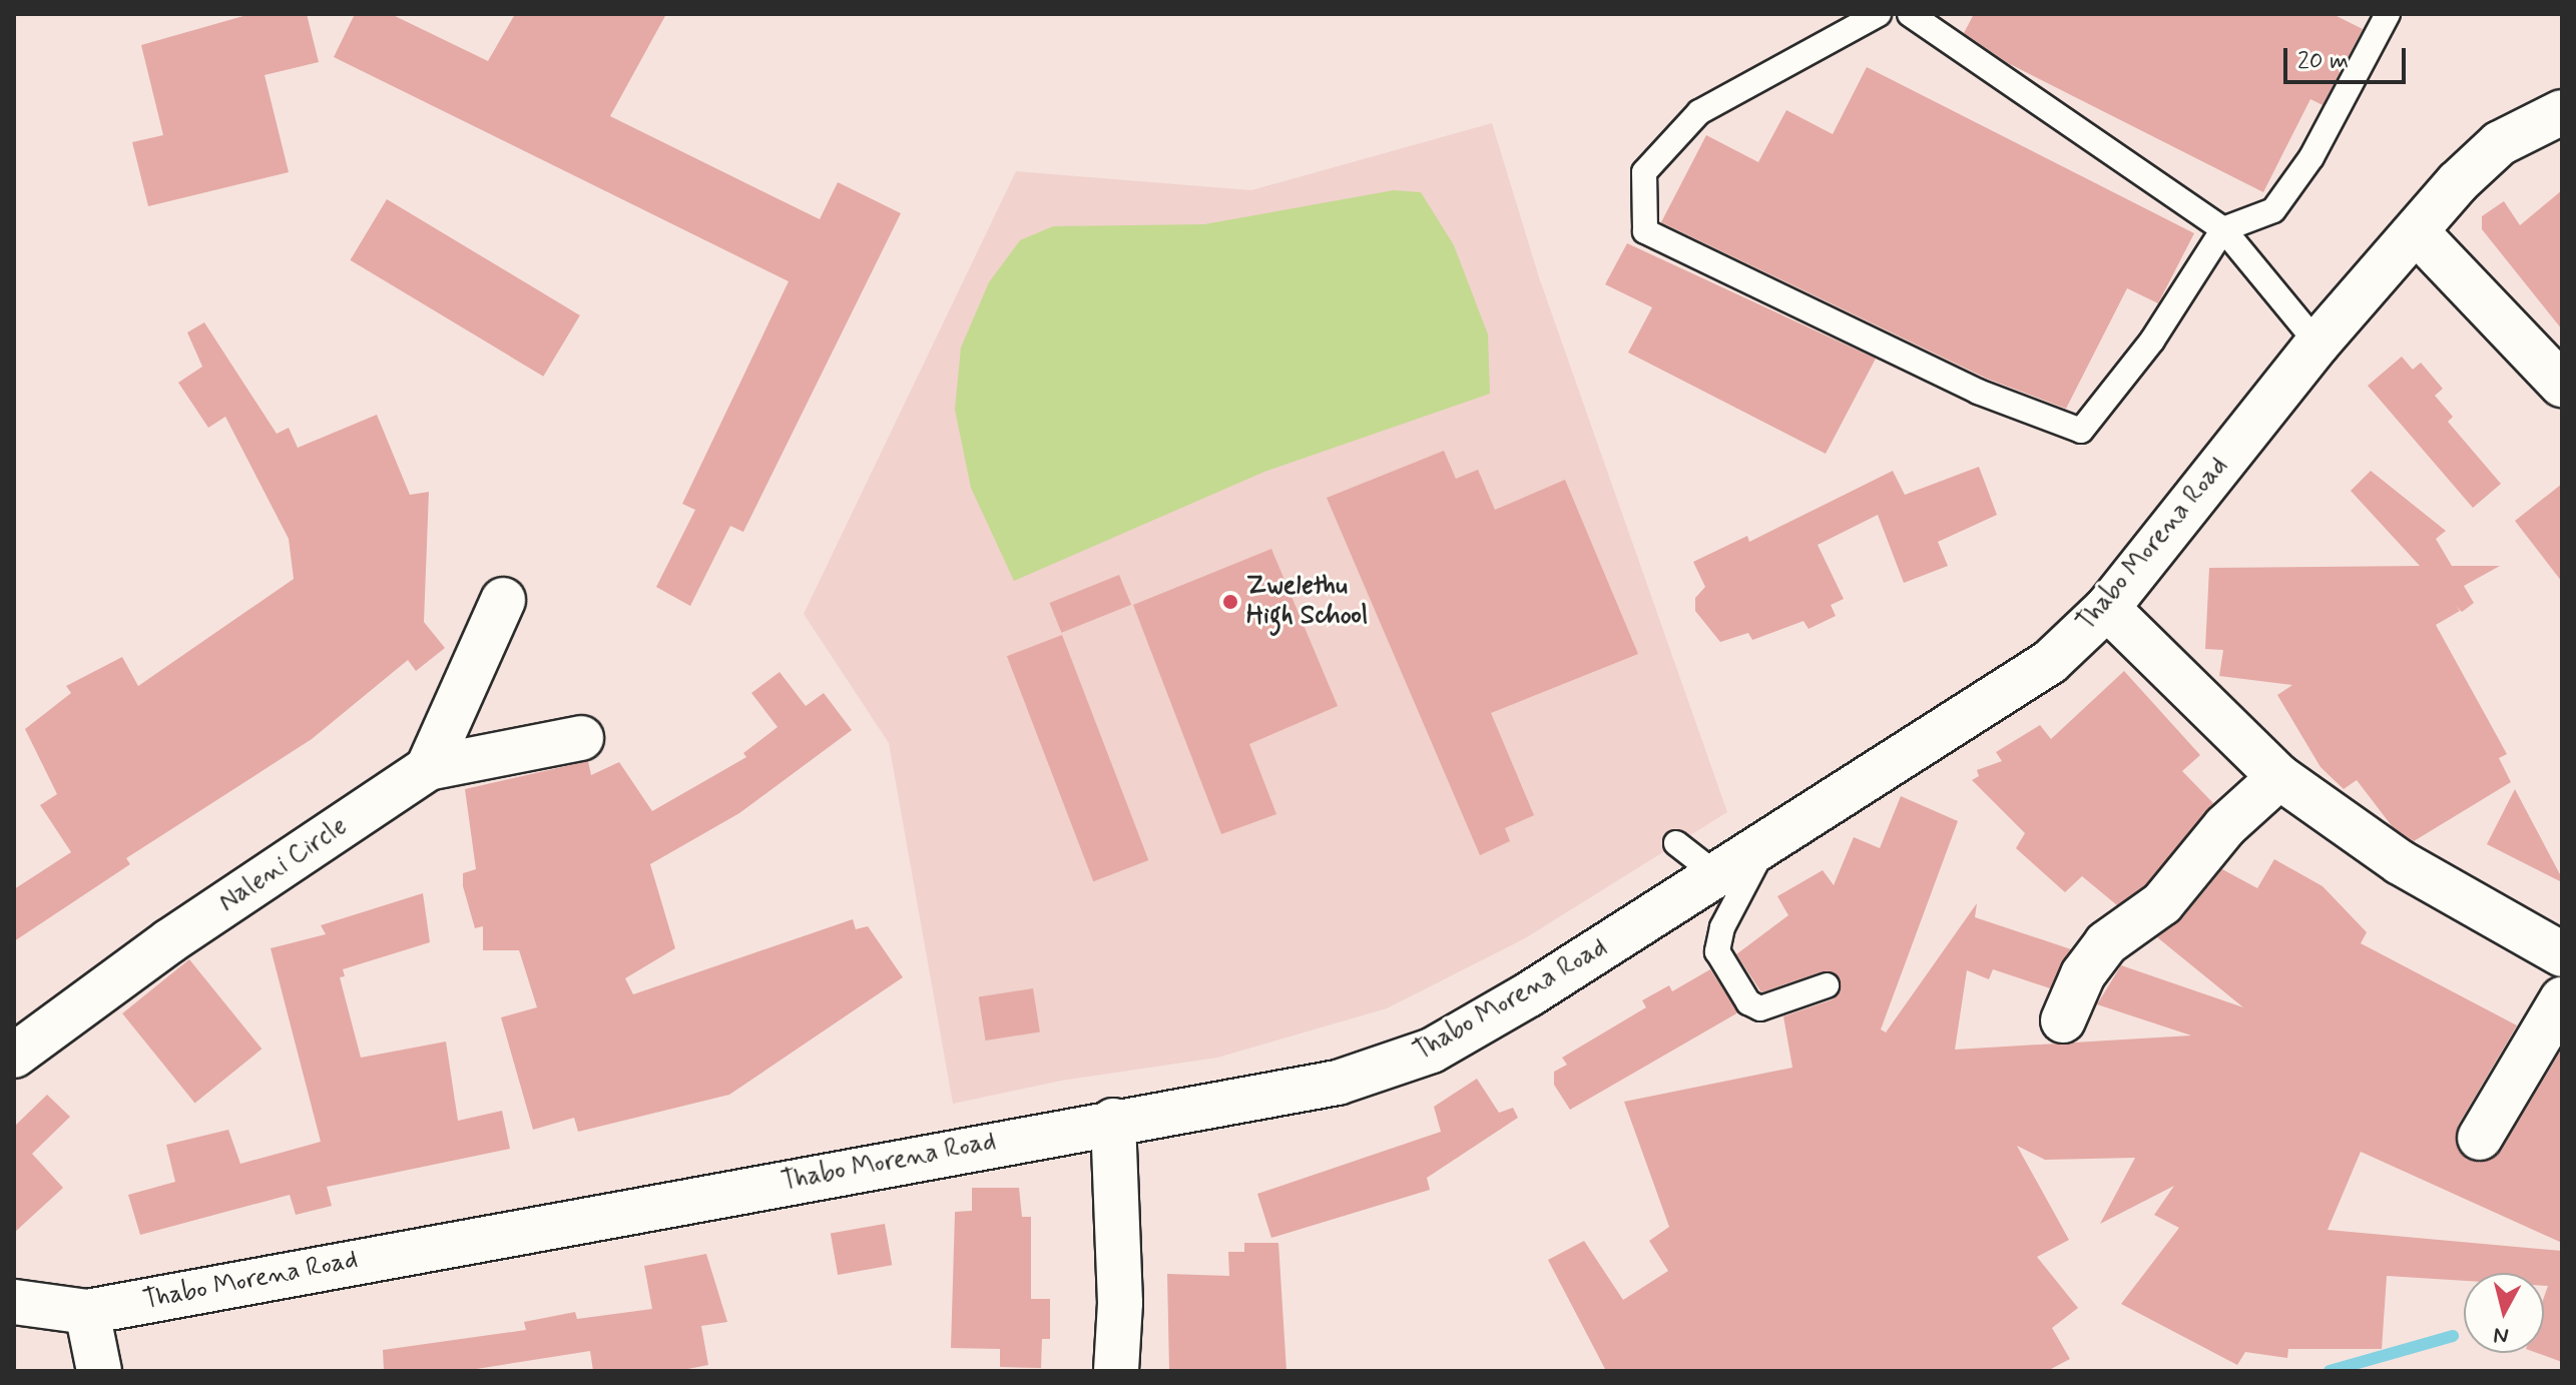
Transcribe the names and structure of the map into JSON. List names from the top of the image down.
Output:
{
  "streets": {
    "street": ["Thabo Morena Road", "Naleni Circle"]
  },
  "places": ["Zwelethu High School"],
  "scale_bar": "20 m",
  "north": "bottom"
}
